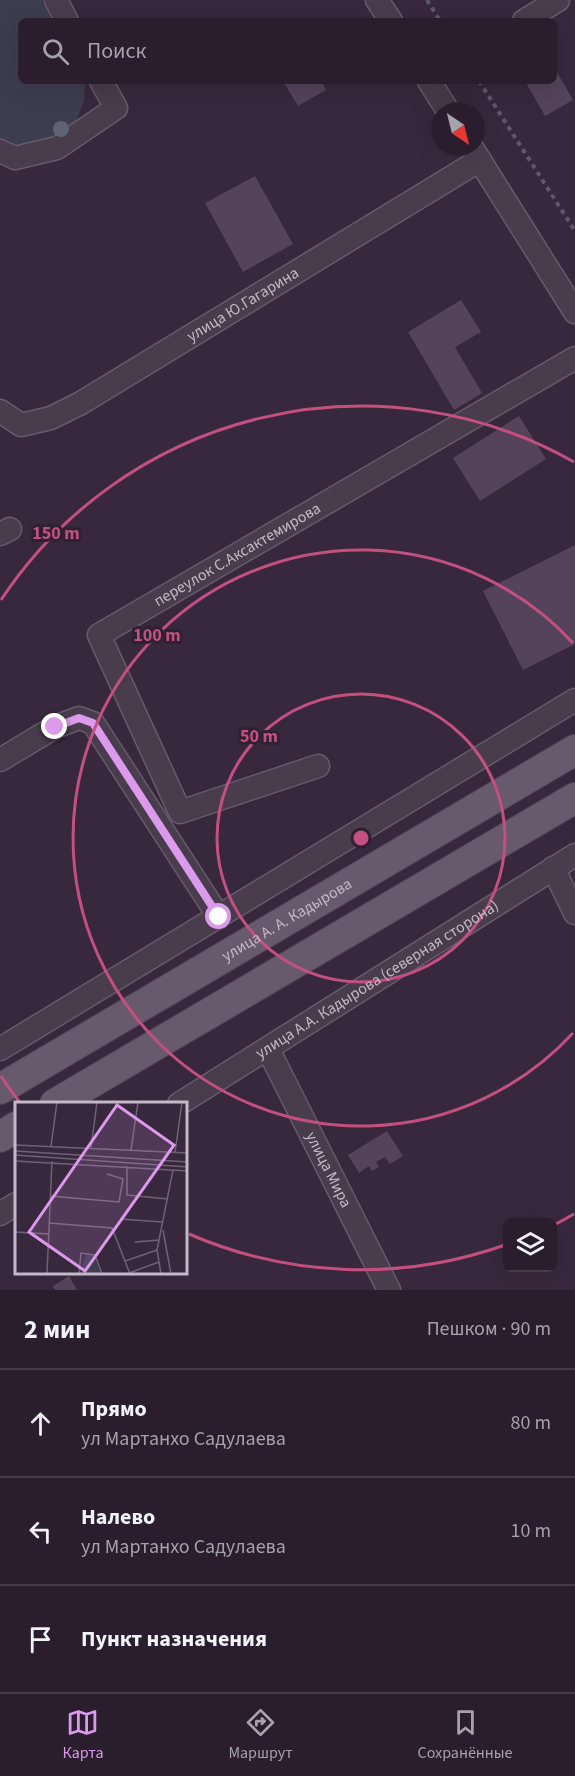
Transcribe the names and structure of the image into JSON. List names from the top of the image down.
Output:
{
  "streets": {
    "main road": ["улица А. А. Кадырова"],
    "street": [
      "улица Ю.Гагарина",
      "переулок С.Аксактемирова",
      "улица А.А. Кадырова (северная сторона)",
      "улица Мира"
    ]
  },
  "crossings": [
    ["улица А.А. Кадырова (северная сторона)", "улица Мира"]
  ],
  "north": "bottom right",
  "page": {
    "search": "Поиск",
    "heading": ["2 мин", "Пешком · 90 m"],
    "list": [
      ["Прямо", "ул Мартанхо Садулаева", "80 m"],
      ["Налево", "ул Мартанхо Садулаева", "10 m"],
      "Пункт назначения"
    ],
    "nav": ["Карта", "Маршрут", "Сохранённые"]
  },
  "rings": ["150 m", "100 m", "50 m"]
}
